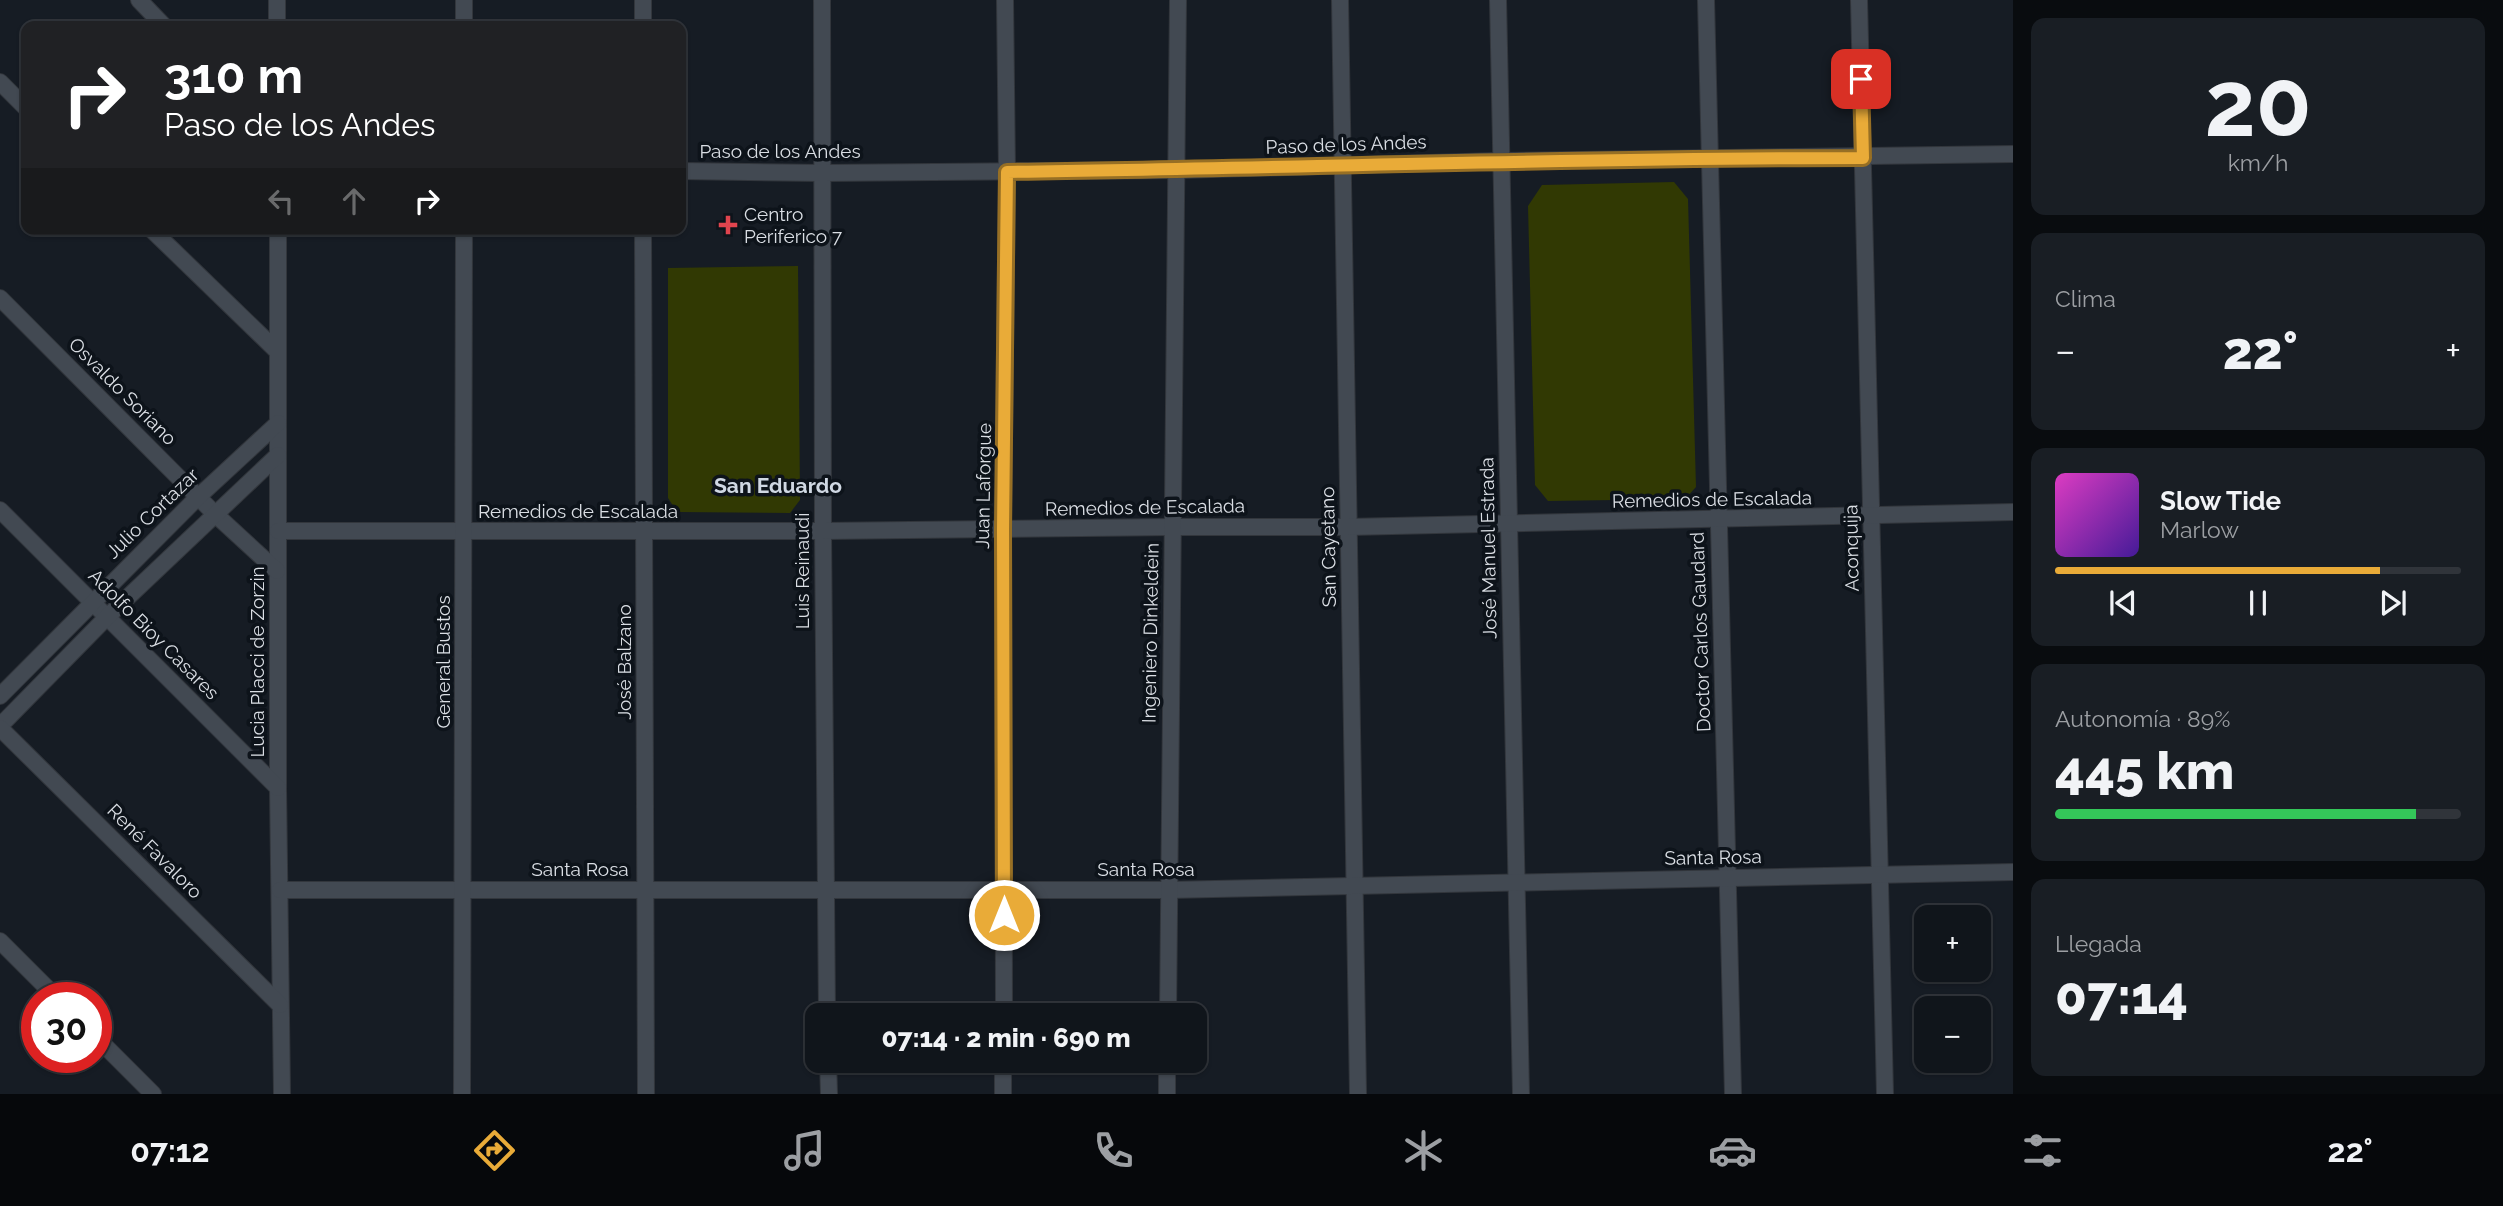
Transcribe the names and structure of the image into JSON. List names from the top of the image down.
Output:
{
  "streets": {
    "street": [
      "Paso de los Andes",
      "Osvaldo Soriano",
      "Juan Laforgue",
      "Remedios de Escalada",
      "Julio Cortazar",
      "San Cayetano",
      "José Manuel Estrada",
      "Aconquija",
      "Luis Reinaudi",
      "Doctor Carlos Gaudard",
      "Ingeniero Dinkeldein",
      "Adolfo Bioy Casares",
      "Lucia Placci de Zorzin",
      "General Bustos",
      "José Balzano",
      "René Favaloro",
      "Santa Rosa"
    ]
  },
  "crossings": [
    ["Paso de los Andes", "Juan Laforgue"],
    ["Paso de los Andes", "San Cayetano"],
    ["Paso de los Andes", "José Manuel Estrada"],
    ["Paso de los Andes", "Aconquija"],
    ["Paso de los Andes", "Luis Reinaudi"],
    ["Paso de los Andes", "Doctor Carlos Gaudard"],
    ["Paso de los Andes", "Ingeniero Dinkeldein"],
    ["Osvaldo Soriano", "Julio Cortazar"],
    ["Osvaldo Soriano", "Lucia Placci de Zorzin"],
    ["Juan Laforgue", "Remedios de Escalada"],
    ["Juan Laforgue", "Santa Rosa"],
    ["Remedios de Escalada", "San Cayetano"],
    ["Remedios de Escalada", "José Manuel Estrada"],
    ["Remedios de Escalada", "Aconquija"],
    ["Remedios de Escalada", "Luis Reinaudi"],
    ["Remedios de Escalada", "Doctor Carlos Gaudard"],
    ["Remedios de Escalada", "Ingeniero Dinkeldein"],
    ["Remedios de Escalada", "Lucia Placci de Zorzin"],
    ["Remedios de Escalada", "General Bustos"],
    ["Remedios de Escalada", "José Balzano"],
    ["Julio Cortazar", "Adolfo Bioy Casares"],
    ["Julio Cortazar", "Lucia Placci de Zorzin"],
    ["San Cayetano", "Santa Rosa"],
    ["José Manuel Estrada", "Santa Rosa"],
    ["Aconquija", "Santa Rosa"],
    ["Luis Reinaudi", "Santa Rosa"],
    ["Doctor Carlos Gaudard", "Santa Rosa"],
    ["Ingeniero Dinkeldein", "Santa Rosa"],
    ["Adolfo Bioy Casares", "Lucia Placci de Zorzin"],
    ["Lucia Placci de Zorzin", "René Favaloro"],
    ["Lucia Placci de Zorzin", "Santa Rosa"],
    ["General Bustos", "Santa Rosa"],
    ["José Balzano", "Santa Rosa"]
  ],
  "districts": ["San Eduardo"],
  "places": {
    "health": ["Centro Periferico 7"]
  },
  "page": {
    "tile": [
      ["20", "km/h"],
      "Clima",
      ["Autonomía · 89%", "445 km"],
      ["Llegada", "07:14"]
    ],
    "turn": ["310 m", "Paso de los Andes"],
    "heat": ["−", "22°", "+"],
    "song": ["Slow Tide", "Marlow"],
    "map_buttons": ["+", "−"],
    "limit": "30",
    "trip": "07:14 · 2 min · 690 m",
    "tabs": ["07:12", "22°"]
  }
}
